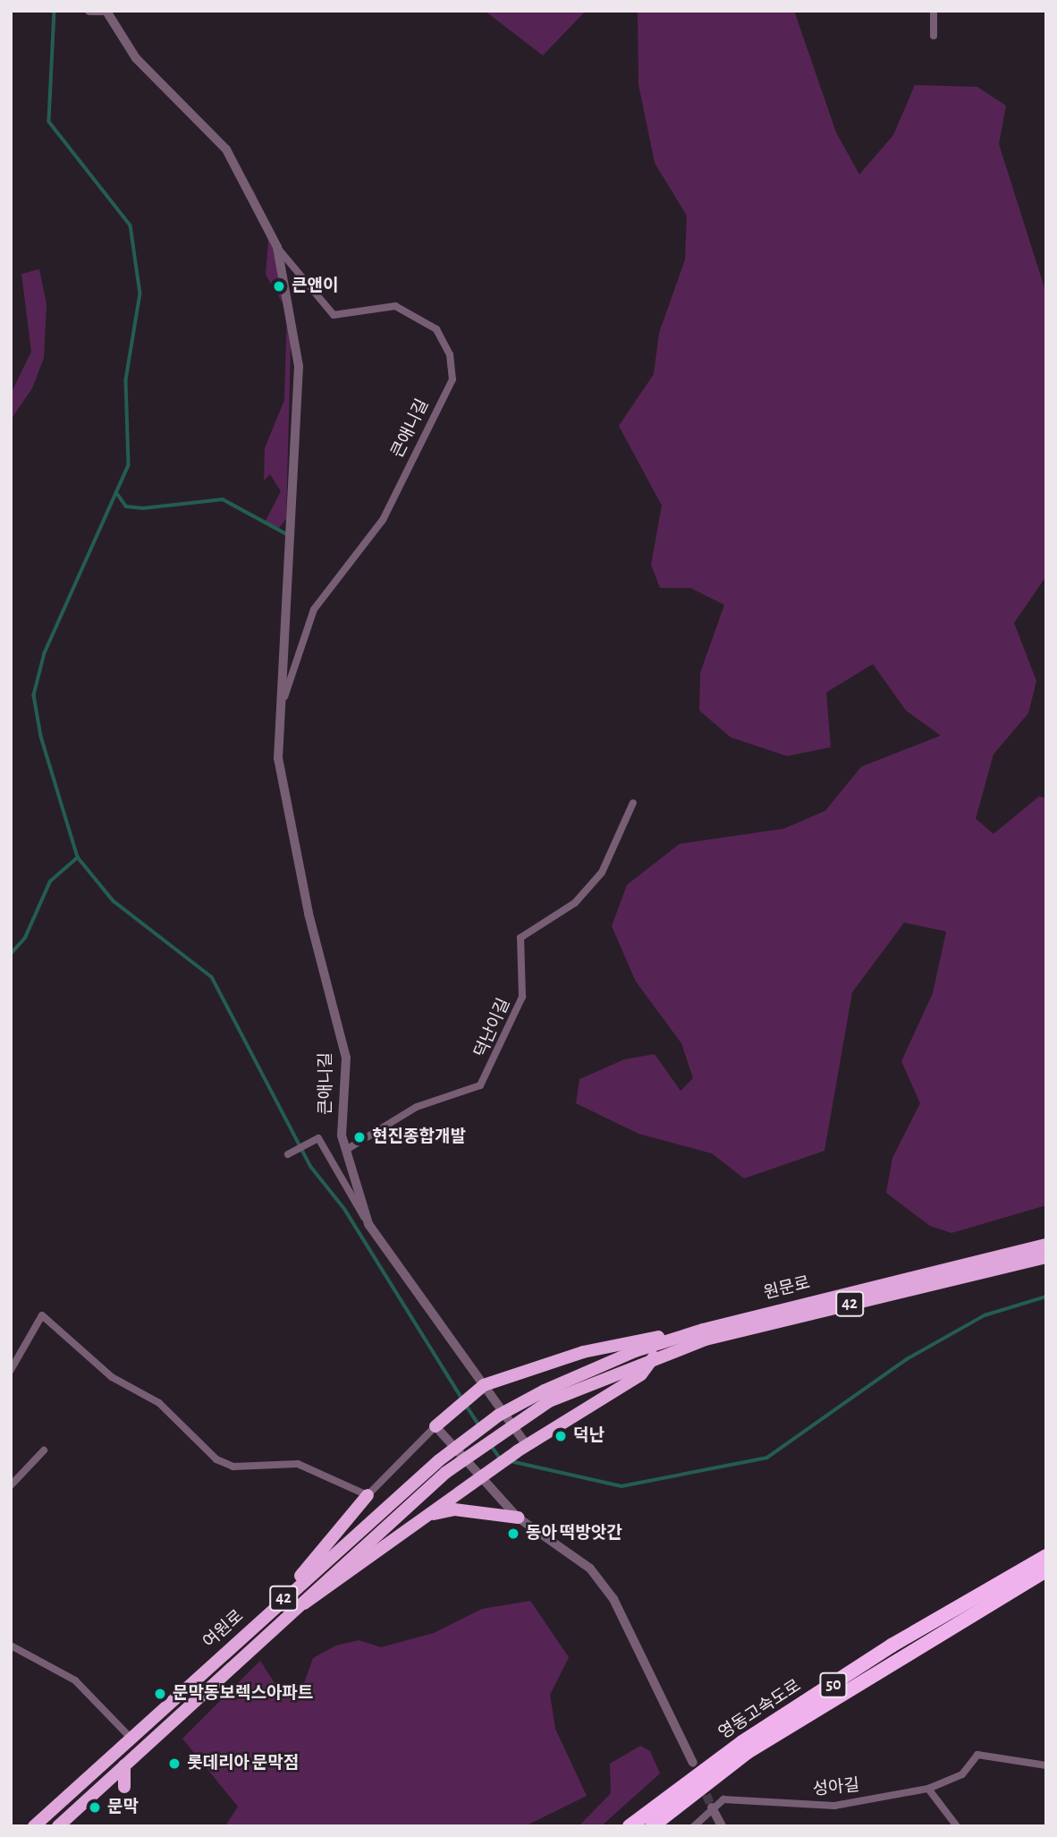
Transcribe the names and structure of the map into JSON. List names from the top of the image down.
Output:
{
  "streets": {
    "highway": [
      "원문로",
      "42",
      "여원로",
      "50",
      "영동고속도로"
    ],
    "street": ["큰애니길", "덕난이길", "성아길"]
  },
  "crossings": [
    ["큰애니길", "덕난이길"],
    ["원문로", "여원로"]
  ],
  "places": [
    "큰앤이",
    "현진종합개발",
    "덕난",
    "동아 떡방앗간",
    "문막동보렉스아파트",
    "롯데리아 문막점",
    "문막"
  ]
}
